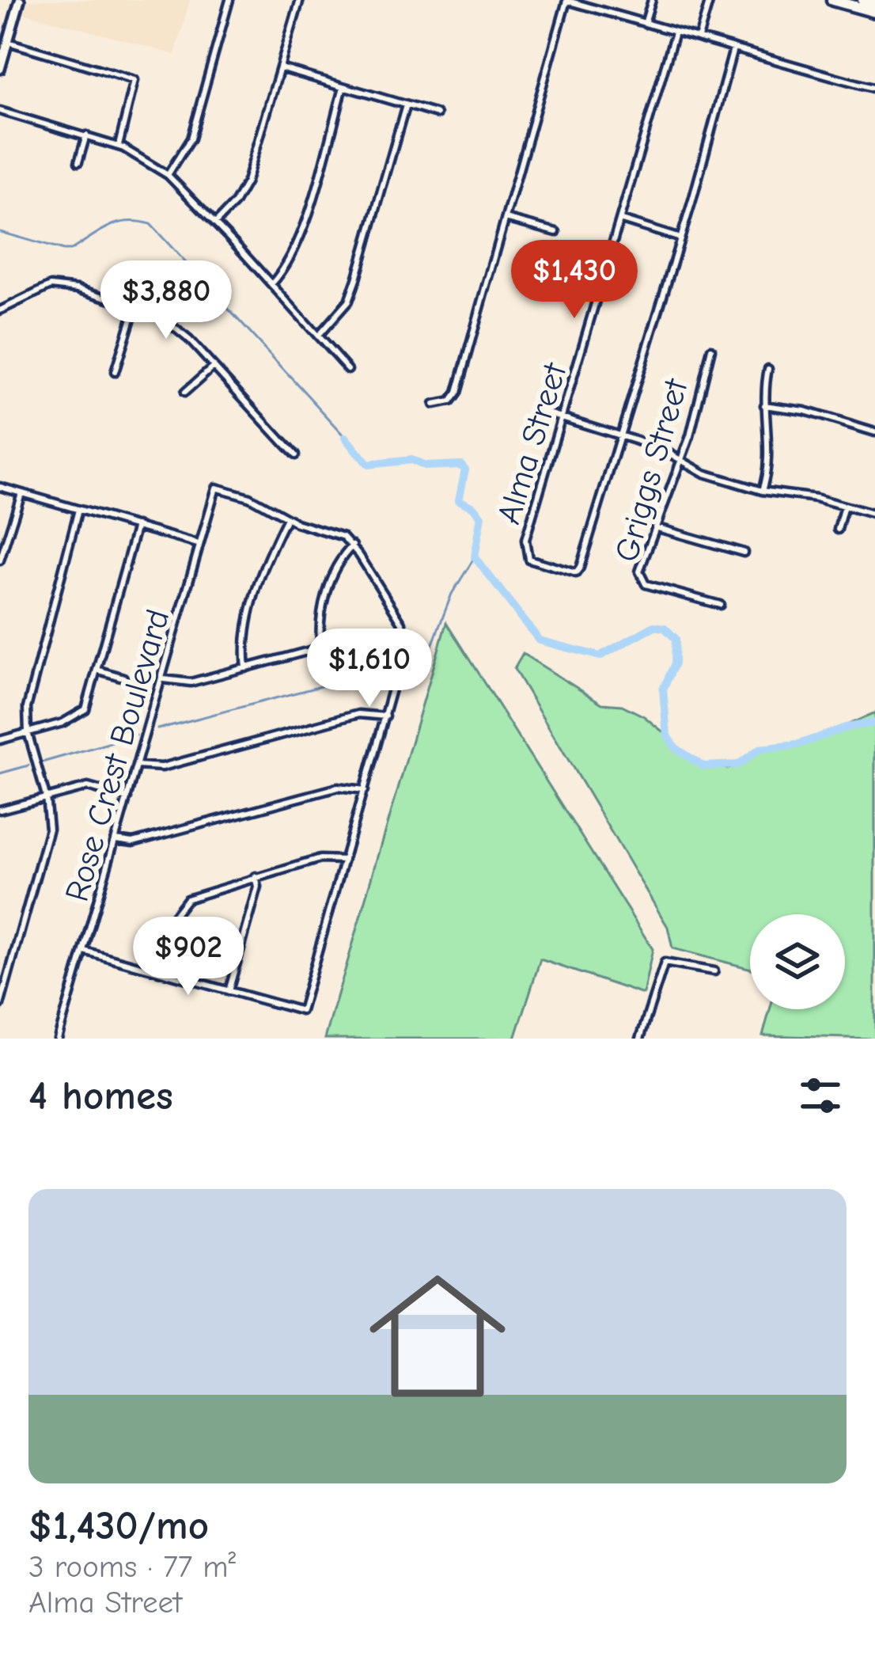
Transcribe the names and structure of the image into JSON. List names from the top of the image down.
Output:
{
  "streets": {
    "street": ["Alma Street", "Griggs Street", "Rose Crest Boulevard"]
  },
  "page": {
    "price": [
      "$1,430",
      "$3,880",
      "$1,610",
      "$902"
    ],
    "heading": "4 homes",
    "list": [
      {
        "name": "$1,430/mo",
        "note": "3 rooms · 77 m² · Alma Street"
      }
    ]
  }
}
